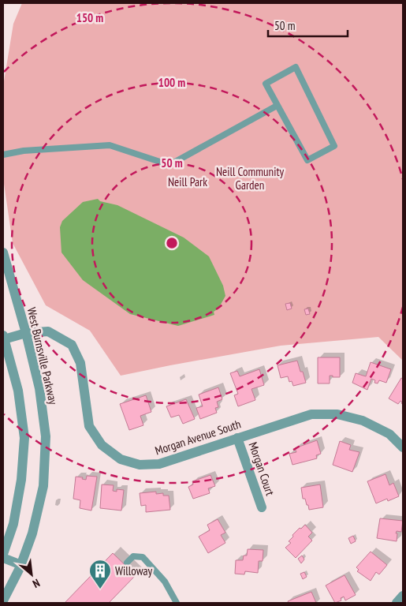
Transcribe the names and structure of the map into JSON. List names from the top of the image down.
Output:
{
  "streets": {
    "street": ["West Burnsville Parkway", "Morgan Avenue South", "Morgan Court"]
  },
  "crossings": [
    ["West Burnsville Parkway", "Morgan Avenue South"],
    ["Morgan Avenue South", "Morgan Court"]
  ],
  "parks": ["Neill Community Garden", "Neill Park"],
  "places": {
    "building": ["Willoway"]
  },
  "scale_bar": "50 m",
  "north": "bottom right",
  "rings": ["150 m", "100 m", "50 m"]
}
